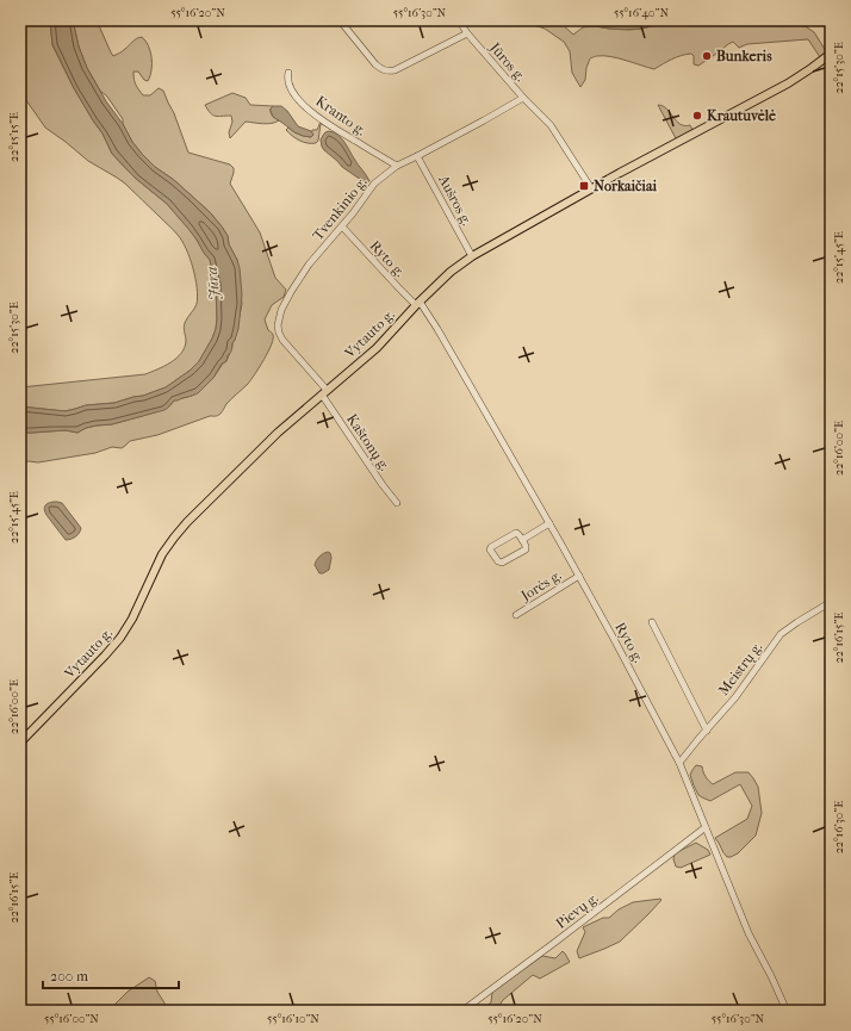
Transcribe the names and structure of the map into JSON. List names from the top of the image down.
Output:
{
  "streets": {
    "main road": ["Vytauto g."],
    "street": [
      "Jūros g.",
      "Kranto g.",
      "Aušros g.",
      "Tvenkinio g.",
      "Ryto g.",
      "Kaštonų g.",
      "Jorės g.",
      "Meistrų g.",
      "Pievų g."
    ]
  },
  "crossings": [
    ["Jūros g.", "Tvenkinio g."],
    ["Jūros g.", "Vytauto g."],
    ["Kranto g.", "Tvenkinio g."],
    ["Aušros g.", "Tvenkinio g."],
    ["Aušros g.", "Vytauto g."],
    ["Tvenkinio g.", "Ryto g."],
    ["Tvenkinio g.", "Vytauto g."],
    ["Tvenkinio g.", "Kaštonų g."],
    ["Ryto g.", "Vytauto g."],
    ["Ryto g.", "Jorės g."],
    ["Ryto g.", "Meistrų g."],
    ["Ryto g.", "Pievų g."],
    ["Vytauto g.", "Kaštonų g."]
  ],
  "water": ["Jūra"],
  "places": {
    "other": ["Bunkeris", "Krautuvėlė"],
    "transit": ["Norkaičiai"]
  },
  "scale_bar": "200 m",
  "coordinates": [
    "55°16'20\"N",
    "55°16'30\"N",
    "55°16'40\"N",
    "22°15'30\"E",
    "22°15'15\"E",
    "22°15'45\"E",
    "22°16'00\"E",
    "22°16'15\"E",
    "22°16'30\"E",
    "55°16'00\"N",
    "55°16'10\"N"
  ]
}
